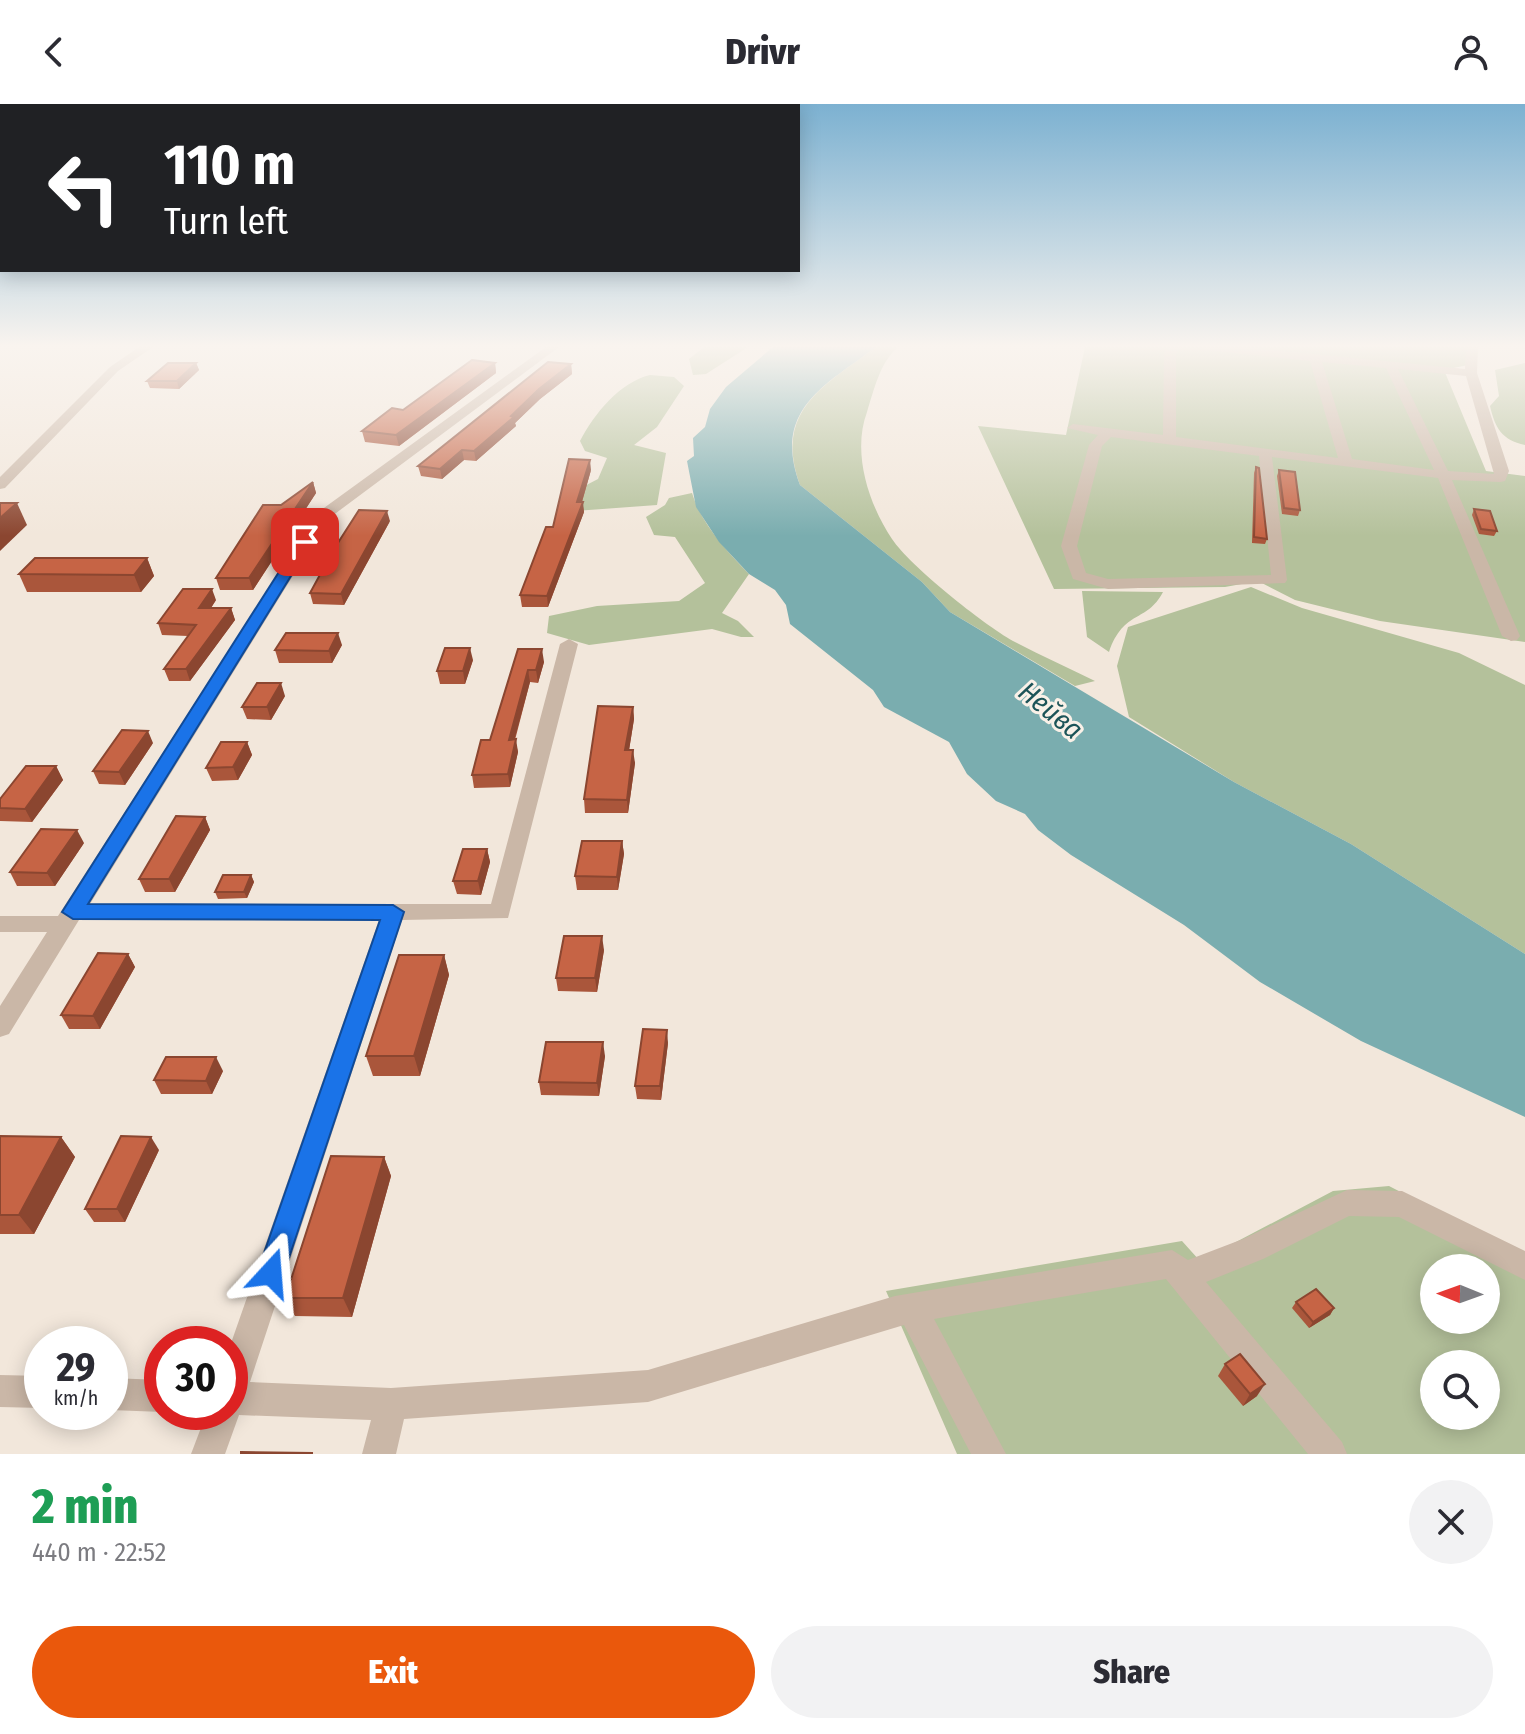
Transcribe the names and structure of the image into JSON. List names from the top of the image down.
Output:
{
  "water": ["Нейва"],
  "north": "left",
  "page": {
    "header": "Drivr",
    "turn": ["110 m", "Turn left"],
    "speed": "29 km/h",
    "limit": "30",
    "heading": ["2 min", "440 m · 22:52"],
    "buttons": ["Exit", "Share"]
  }
}
